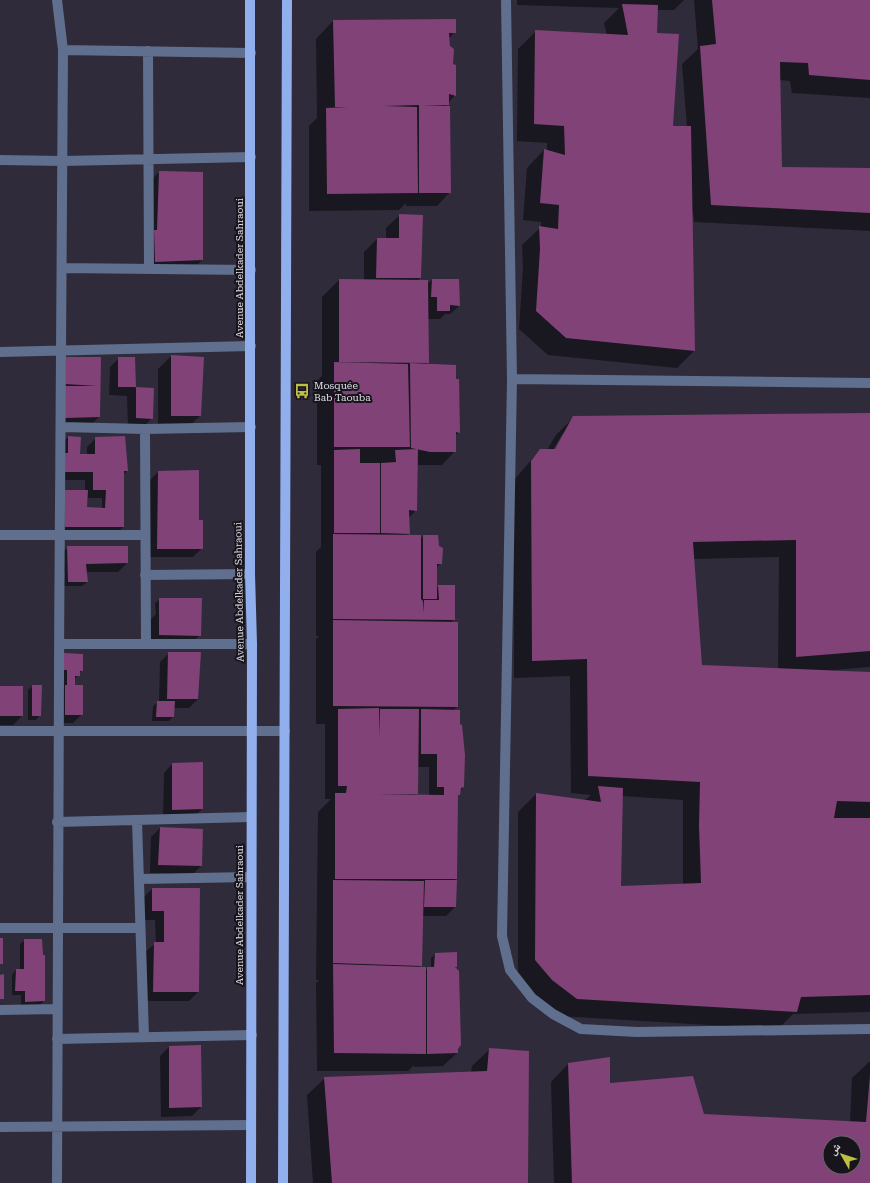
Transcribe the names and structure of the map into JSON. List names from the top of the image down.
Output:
{
  "streets": {
    "main road": ["Avenue Abdelkader Sahraoui"]
  },
  "places": {
    "bus stop": ["Mosquée Bab Taouba"]
  },
  "north": "top left"
}
